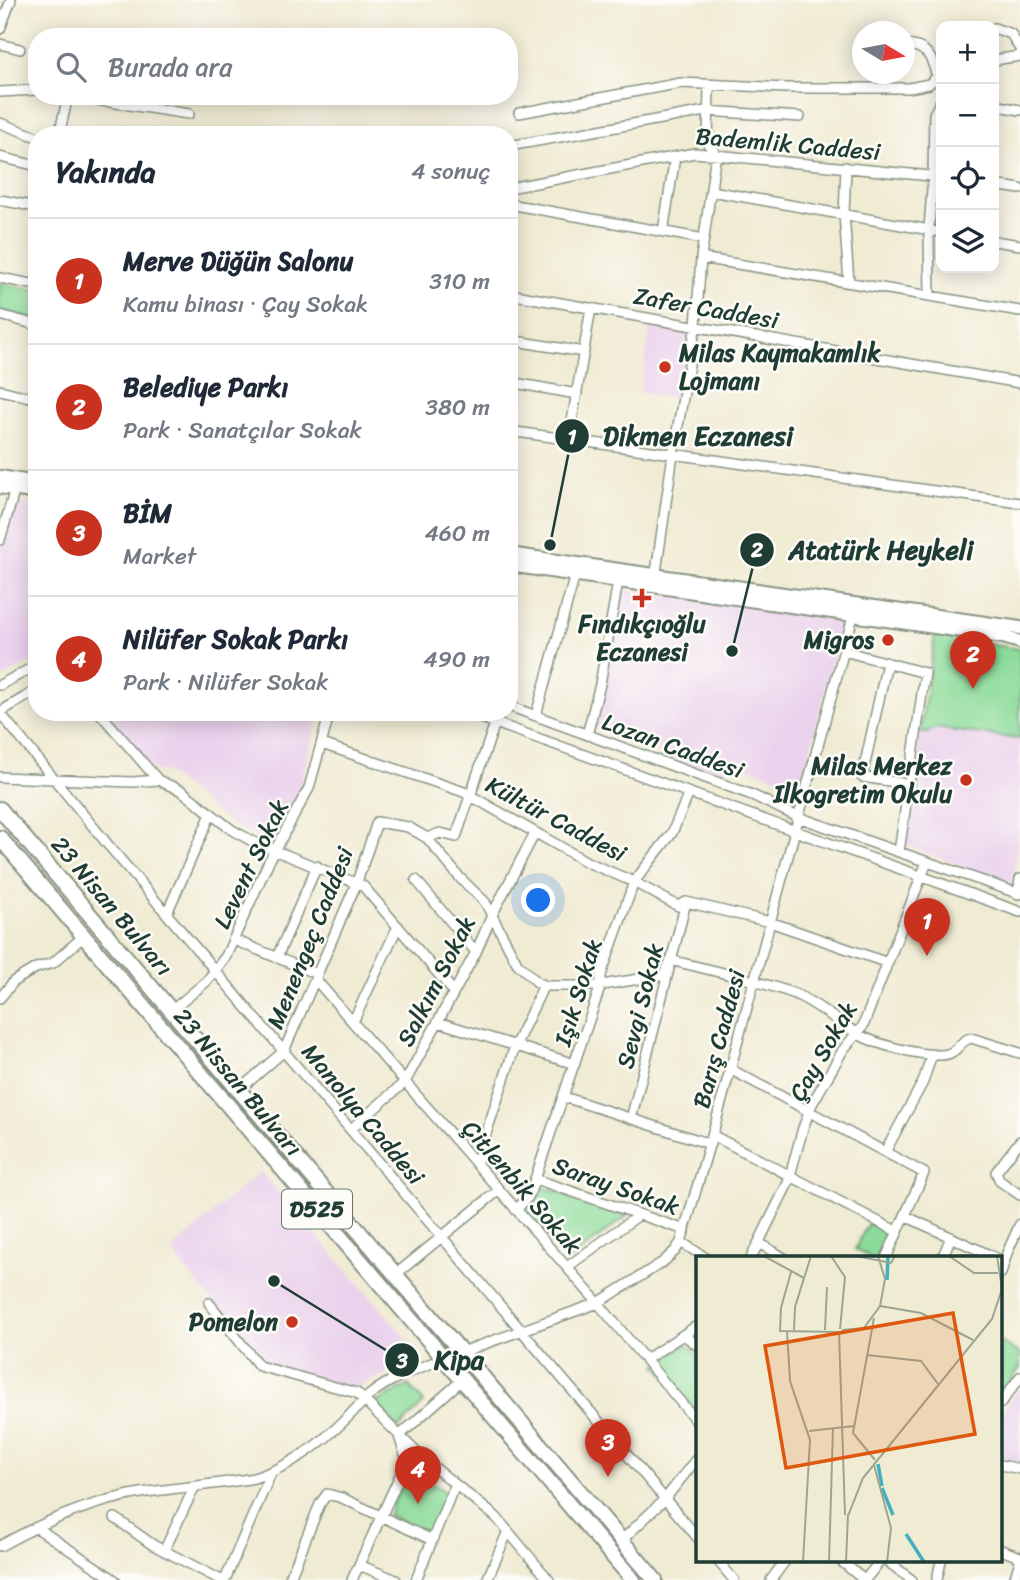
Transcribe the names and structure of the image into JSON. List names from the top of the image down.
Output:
{
  "streets": {
    "highway": ["23 Nisan Bulvarı", "23 Nissan Bulvarı", "D525"],
    "street": [
      "Bademlik Caddesi",
      "Zafer Caddesi",
      "Lozan Caddesi",
      "Kültür Caddesi",
      "Levent Sokak",
      "Menengeç Caddesi",
      "Salkım Sokak",
      "Işık Sokak",
      "Sevgi Sokak",
      "Barış Caddesi",
      "Çay Sokak",
      "Manolya Caddesi",
      "Saray Sokak",
      "Çitlenbik Sokak"
    ]
  },
  "crossings": [
    ["Lozan Caddesi", "Barış Caddesi"],
    ["Lozan Caddesi", "Çay Sokak"],
    ["Kültür Caddesi", "Levent Sokak"],
    ["Kültür Caddesi", "Salkım Sokak"],
    ["Kültür Caddesi", "Işık Sokak"],
    ["Kültür Caddesi", "Sevgi Sokak"],
    ["Kültür Caddesi", "Barış Caddesi"],
    ["Kültür Caddesi", "Çay Sokak"],
    ["Levent Sokak", "23 Nisan Bulvarı"],
    ["Levent Sokak", "Manolya Caddesi"],
    ["23 Nisan Bulvarı", "Menengeç Caddesi"],
    ["23 Nisan Bulvarı", "Barış Caddesi"],
    ["23 Nisan Bulvarı", "D525"],
    ["Menengeç Caddesi", "Manolya Caddesi"],
    ["Menengeç Caddesi", "Çitlenbik Sokak"],
    ["Salkım Sokak", "Manolya Caddesi"],
    ["Salkım Sokak", "Çitlenbik Sokak"],
    ["Işık Sokak", "Saray Sokak"],
    ["Işık Sokak", "Çitlenbik Sokak"],
    ["Barış Caddesi", "Manolya Caddesi"],
    ["Barış Caddesi", "Saray Sokak"],
    ["Barış Caddesi", "Çitlenbik Sokak"],
    ["Barış Caddesi", "D525"]
  ],
  "places": {
    "other": [
      "Milas Kaymakamlık Lojmanı",
      "Dikmen Eczanesi",
      "Migros",
      "Atatürk Heykeli",
      "Milas Merkez Ilkogretim Okulu",
      "Kipa",
      "Pomelon"
    ],
    "health": ["Fındıkçıoğlu Eczanesi"]
  },
  "north": "right",
  "page": {
    "map_buttons": ["+", "−"],
    "search": "Burada ara",
    "heading": ["Yakında", "4 sonuç"],
    "list": [
      {
        "mark": "1",
        "name": "Merve Düğün Salonu",
        "note": "Kamu binası · Çay Sokak",
        "value": "310 m"
      },
      {
        "mark": "2",
        "name": "Belediye Parkı",
        "note": "Park · Sanatçılar Sokak",
        "value": "380 m"
      },
      {
        "mark": "3",
        "name": "BİM",
        "note": "Market",
        "value": "460 m"
      },
      {
        "mark": "4",
        "name": "Nilüfer Sokak Parkı",
        "note": "Park · Nilüfer Sokak",
        "value": "490 m"
      }
    ],
    "pins": [
      "2",
      "1",
      "3",
      "4"
    ]
  }
}
